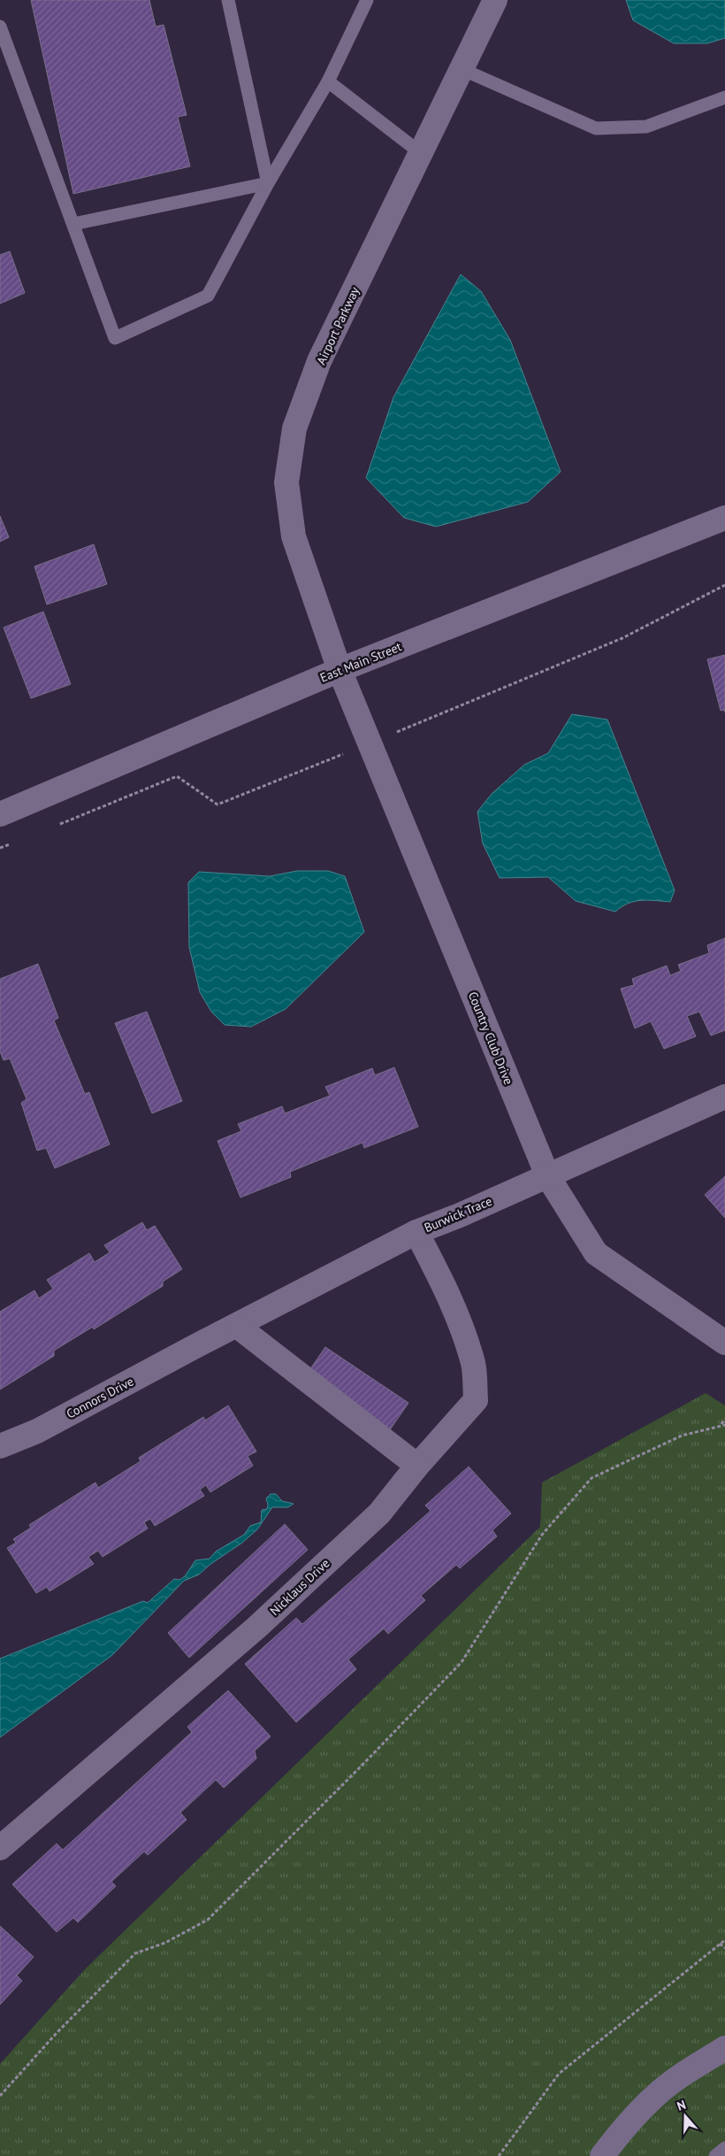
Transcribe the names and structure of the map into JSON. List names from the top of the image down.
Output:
{
  "streets": {
    "street": [
      "Airport Parkway",
      "East Main Street",
      "Country Club Drive",
      "Burwick Trace",
      "Connors Drive",
      "Nicklaus Drive"
    ]
  },
  "crossings": [
    ["Airport Parkway", "East Main Street"],
    ["Airport Parkway", "Country Club Drive"],
    ["East Main Street", "Country Club Drive"],
    ["Country Club Drive", "Burwick Trace"],
    ["Burwick Trace", "Connors Drive"],
    ["Burwick Trace", "Nicklaus Drive"]
  ],
  "north": "top"
}
